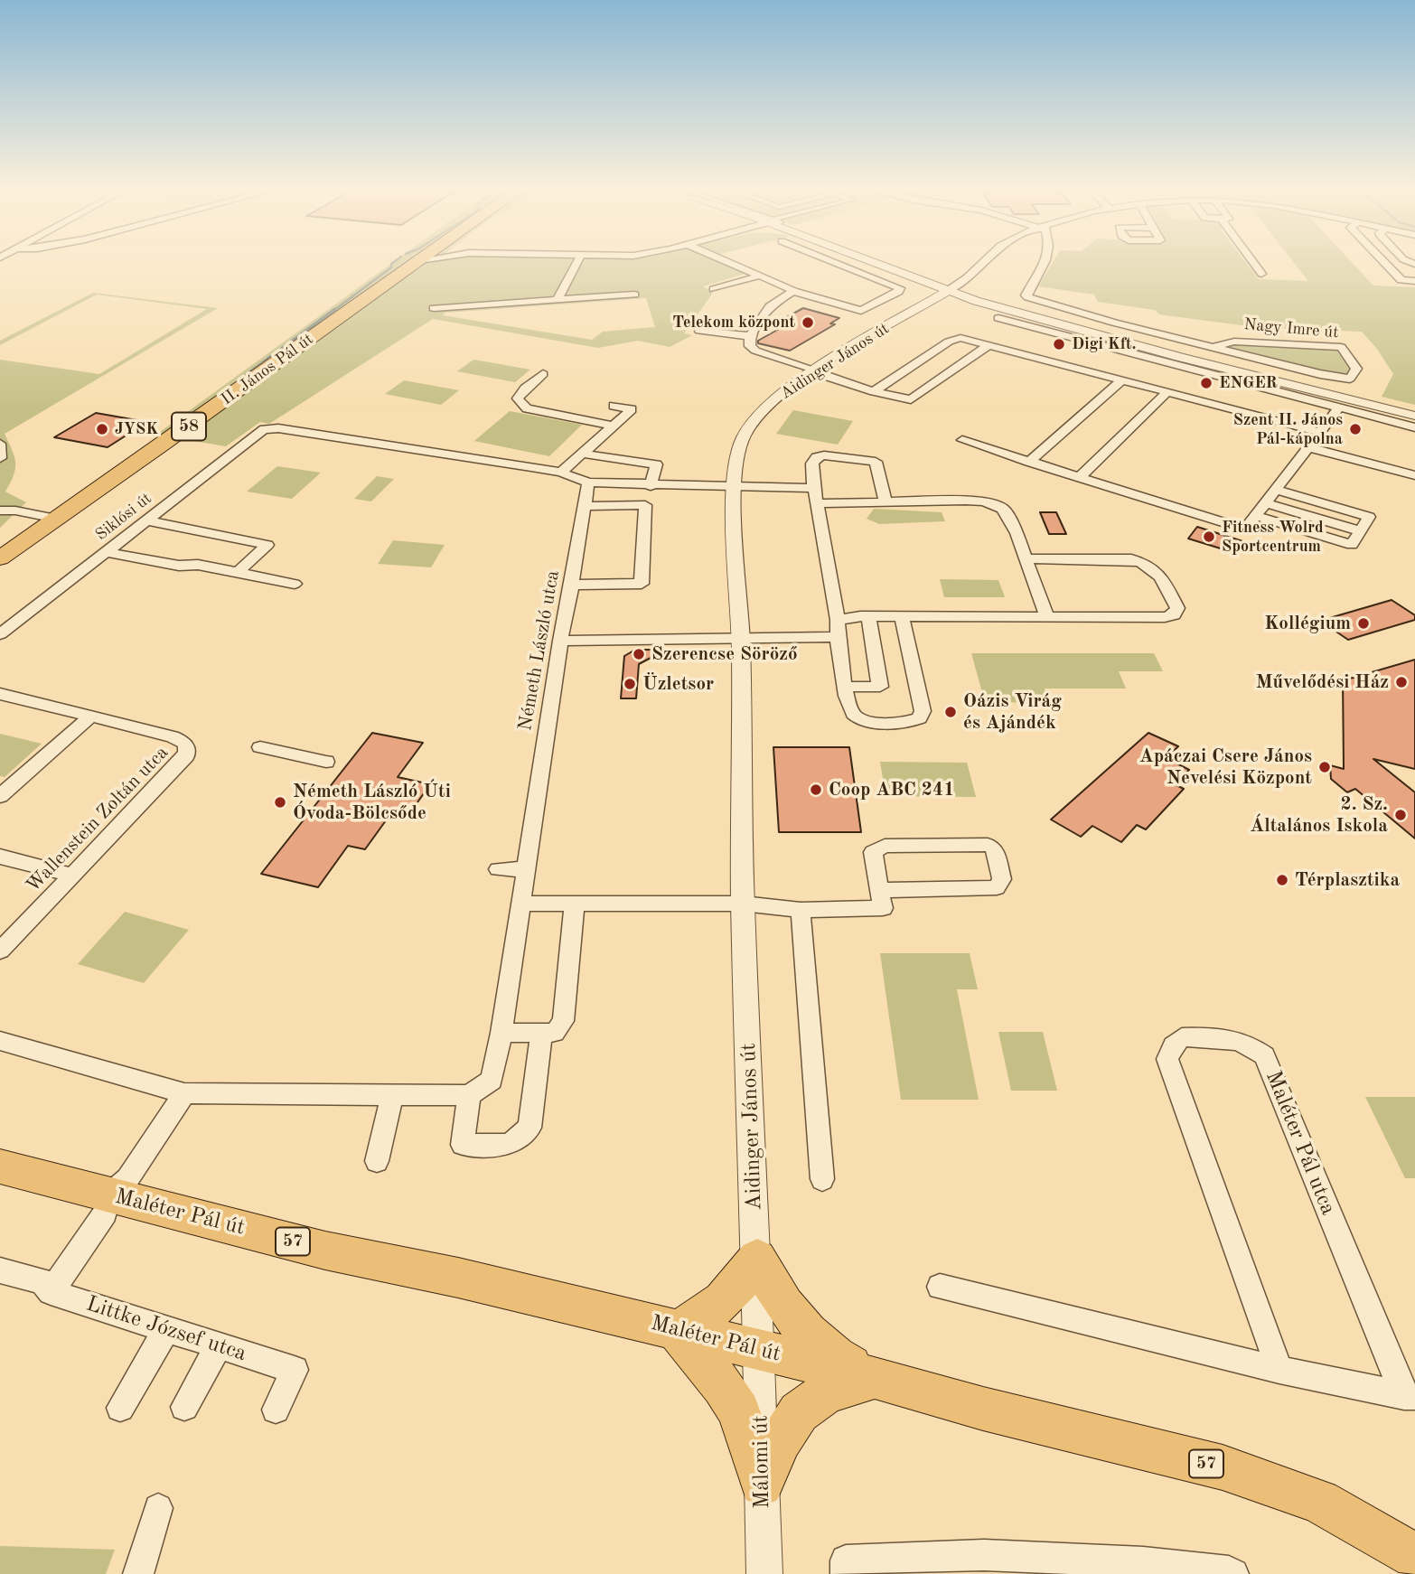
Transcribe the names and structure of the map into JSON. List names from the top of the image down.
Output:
{
  "streets": {
    "main road": [
      "II. János Pál út",
      "58",
      "Maléter Pál út",
      "57"
    ],
    "street": [
      "Nagy Imre út",
      "Aidinger János út",
      "Siklósi út",
      "Németh László utca",
      "Wallenstein Zoltán utca",
      "Maléter Pál utca",
      "Littke József utca",
      "Málomi út"
    ]
  },
  "crossings": [
    ["Aidinger János út", "Maléter Pál út"],
    ["Aidinger János út", "Málomi út"],
    ["Maléter Pál út", "Málomi út"]
  ],
  "places": [
    "Telekom központ",
    "Digi Kft.",
    "ENGER",
    "JYSK",
    "Szent II. János Pál-kápolna",
    "Fitness Wolrd Sportcentrum",
    "Kollégium",
    "Szerencse Söröző",
    "Művelődési Ház",
    "Üzletsor",
    "Oázis Virág és Ajándék",
    "Apáczai Csere János Nevelési Központ",
    "Coop ABC 241",
    "Németh László Úti Óvoda-Bölcsőde",
    "2. Sz. Általános Iskola",
    "Térplasztika"
  ]
}
